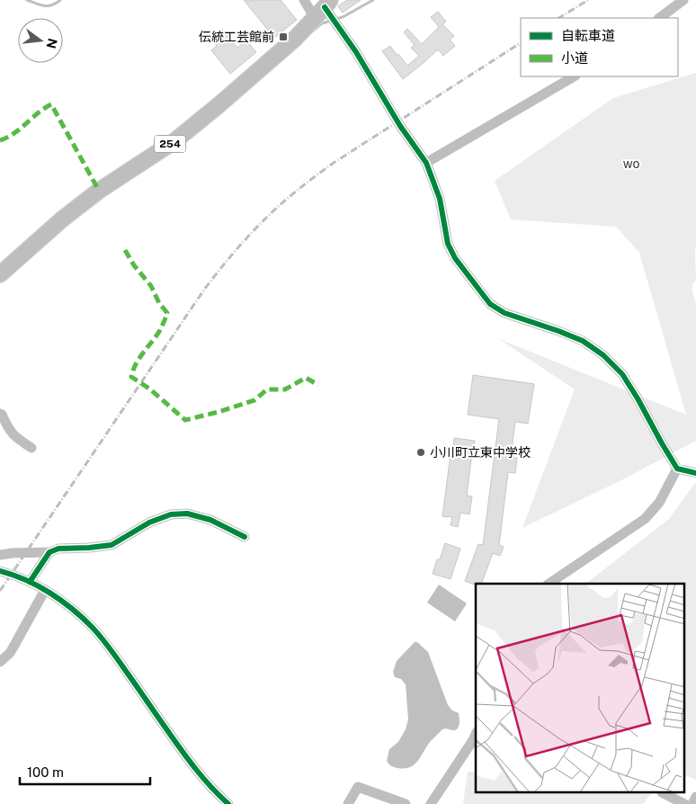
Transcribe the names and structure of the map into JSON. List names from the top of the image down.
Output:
{
  "streets": {
    "highway": ["254"]
  },
  "parks": ["wo"],
  "places": {
    "transit": ["伝統工芸館前"],
    "other": ["小川町立東中学校"]
  },
  "legend": ["自転車道", "小道"],
  "scale_bar": "100 m",
  "north": "right"
}
